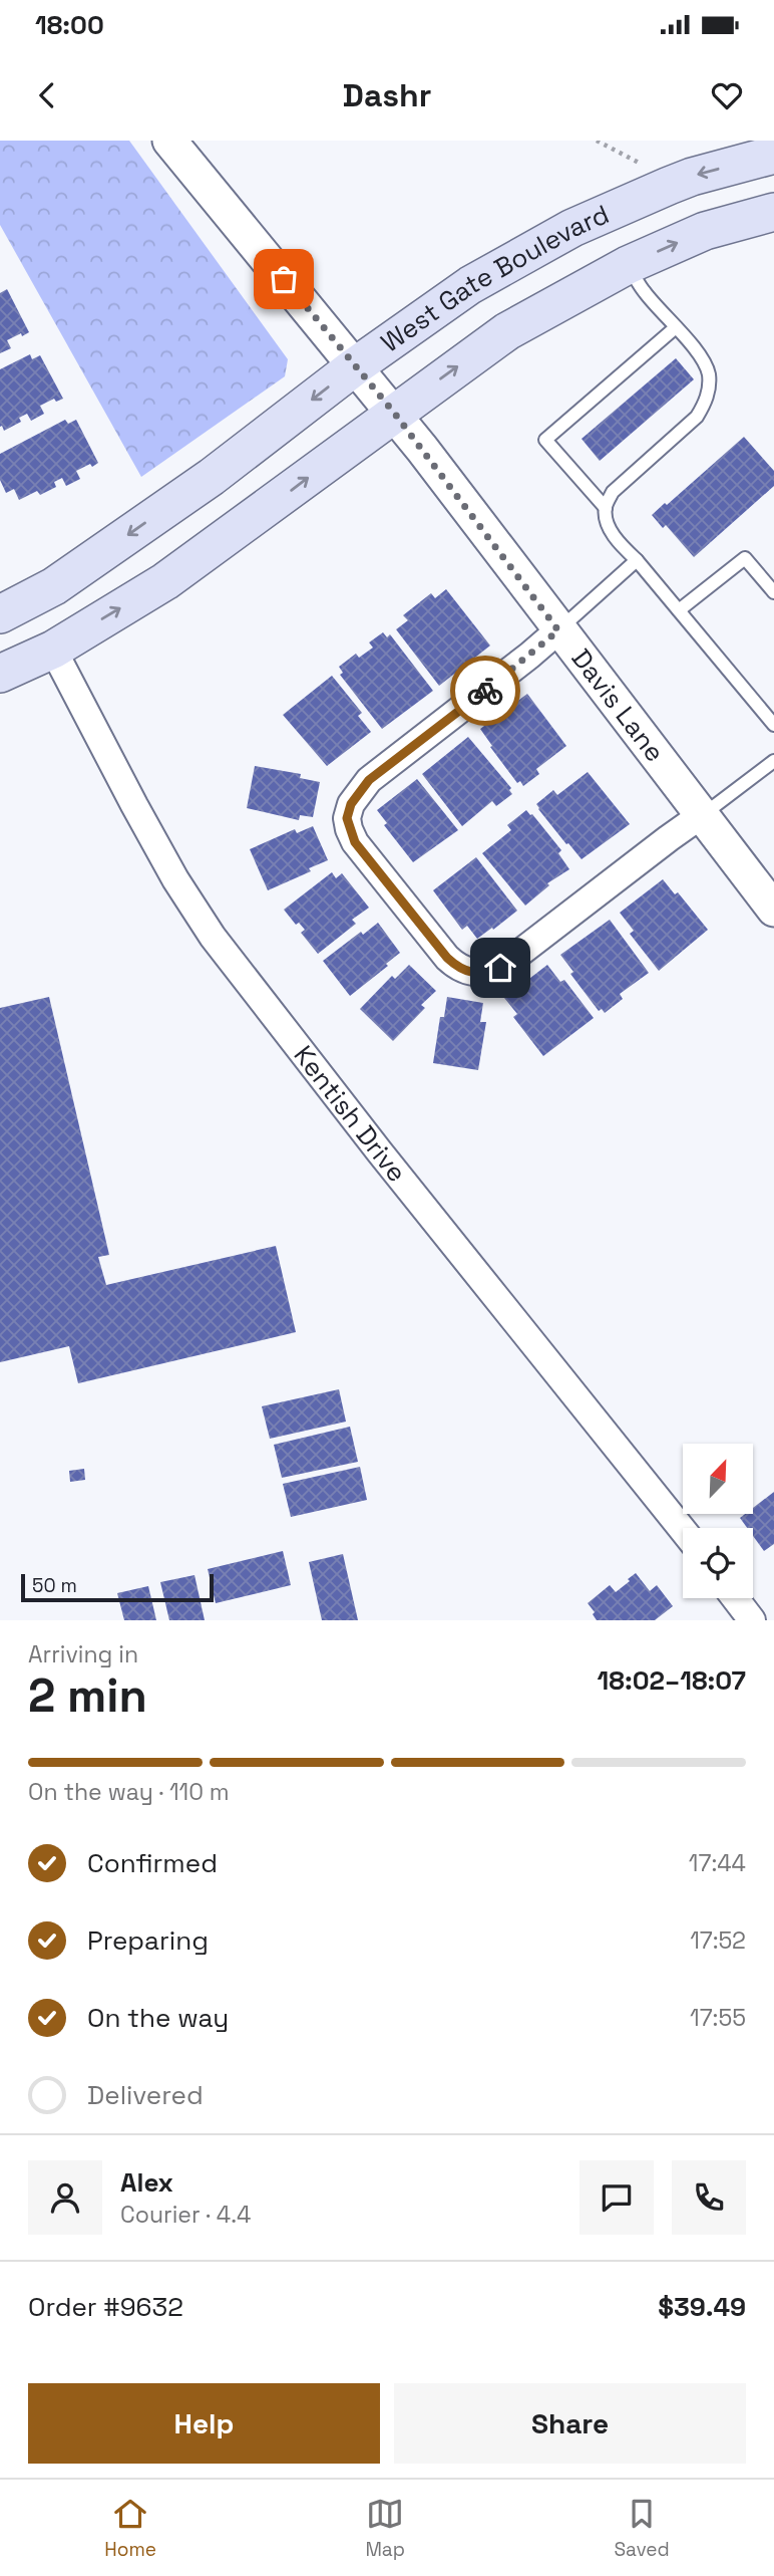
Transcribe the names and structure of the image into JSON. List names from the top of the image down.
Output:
{
  "streets": {
    "main road": ["West Gate Boulevard"],
    "street": ["Davis Lane", "Kentish Drive"]
  },
  "crossings": [
    ["West Gate Boulevard", "Davis Lane"],
    ["West Gate Boulevard", "Kentish Drive"]
  ],
  "scale_bar": "50 m",
  "north": "top right",
  "page": {
    "status": "18:00",
    "header": "Dashr",
    "scale": "50 m",
    "heading": ["2 min", "Arriving in", "18:02–18:07"],
    "panel": [
      "Alex",
      "Courier · 4.4",
      "Order #9632",
      "$39.49"
    ],
    "bar": "On the way · 110 m",
    "list": [
      ["Confirmed", "17:44"],
      ["Preparing", "17:52"],
      ["On the way", "17:55"],
      "Delivered"
    ],
    "buttons": ["Help", "Share"],
    "tabs": ["Home", "Map", "Saved"]
  }
}
